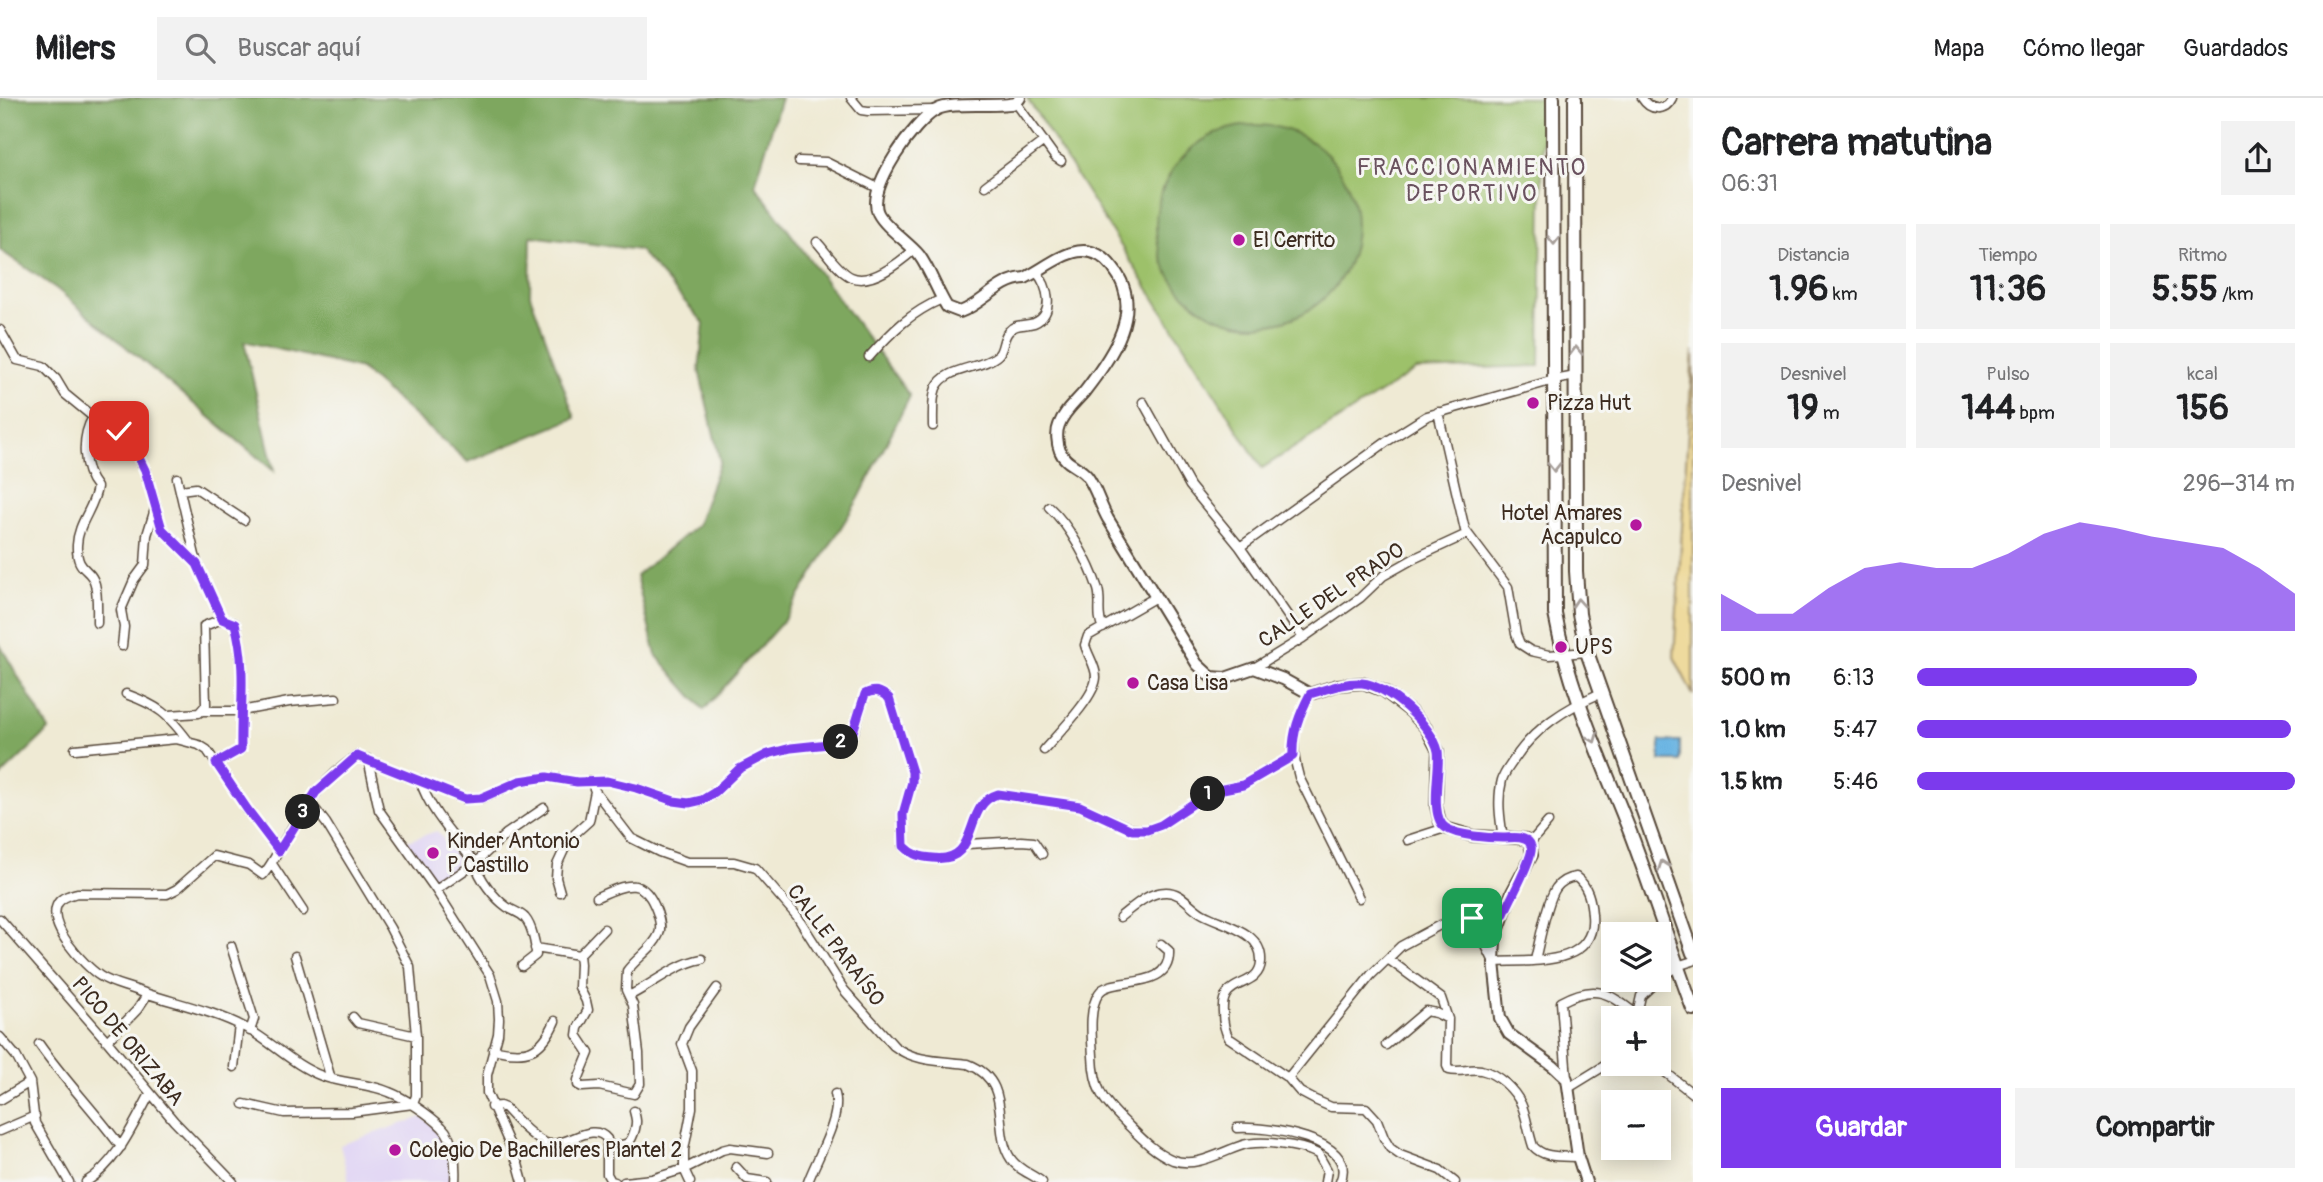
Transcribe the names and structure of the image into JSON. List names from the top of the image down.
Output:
{
  "streets": {
    "street": ["CALLE DEL PRADO", "CALLE PARAÍSO", "PICO DE ORIZABA"]
  },
  "districts": ["FRACCIONAMIENTO DEPORTIVO"],
  "places": [
    "El Cerrito",
    "Pizza Hut",
    "Hotel Amares Acapulco",
    "UPS",
    "Casa Lisa",
    "Kinder Antonio P Castillo",
    "Colegio De Bachilleres Plantel 2"
  ],
  "page": {
    "header": "Milers",
    "search": "Buscar aquí",
    "nav": ["Mapa", "Cómo llegar", "Guardados"],
    "heading": ["Carrera matutina", "06:31"],
    "stats": [
      ["Distancia", "1.96 km"],
      ["Tiempo", "11:36"],
      ["Ritmo", "5:55 /km"],
      ["Desnivel", "19 m"],
      ["Pulso", "144 bpm"],
      ["kcal", "156"]
    ],
    "chart": ["Desnivel", "296–314 m"],
    "list": [
      {
        "name": "500 m",
        "note": "6:13"
      },
      {
        "name": "1.0 km",
        "note": "5:47"
      },
      {
        "name": "1.5 km",
        "note": "5:46"
      }
    ],
    "pins": ["2", "1", "3"],
    "map_buttons": ["+", "−"],
    "buttons": ["Guardar", "Compartir"]
  }
}
